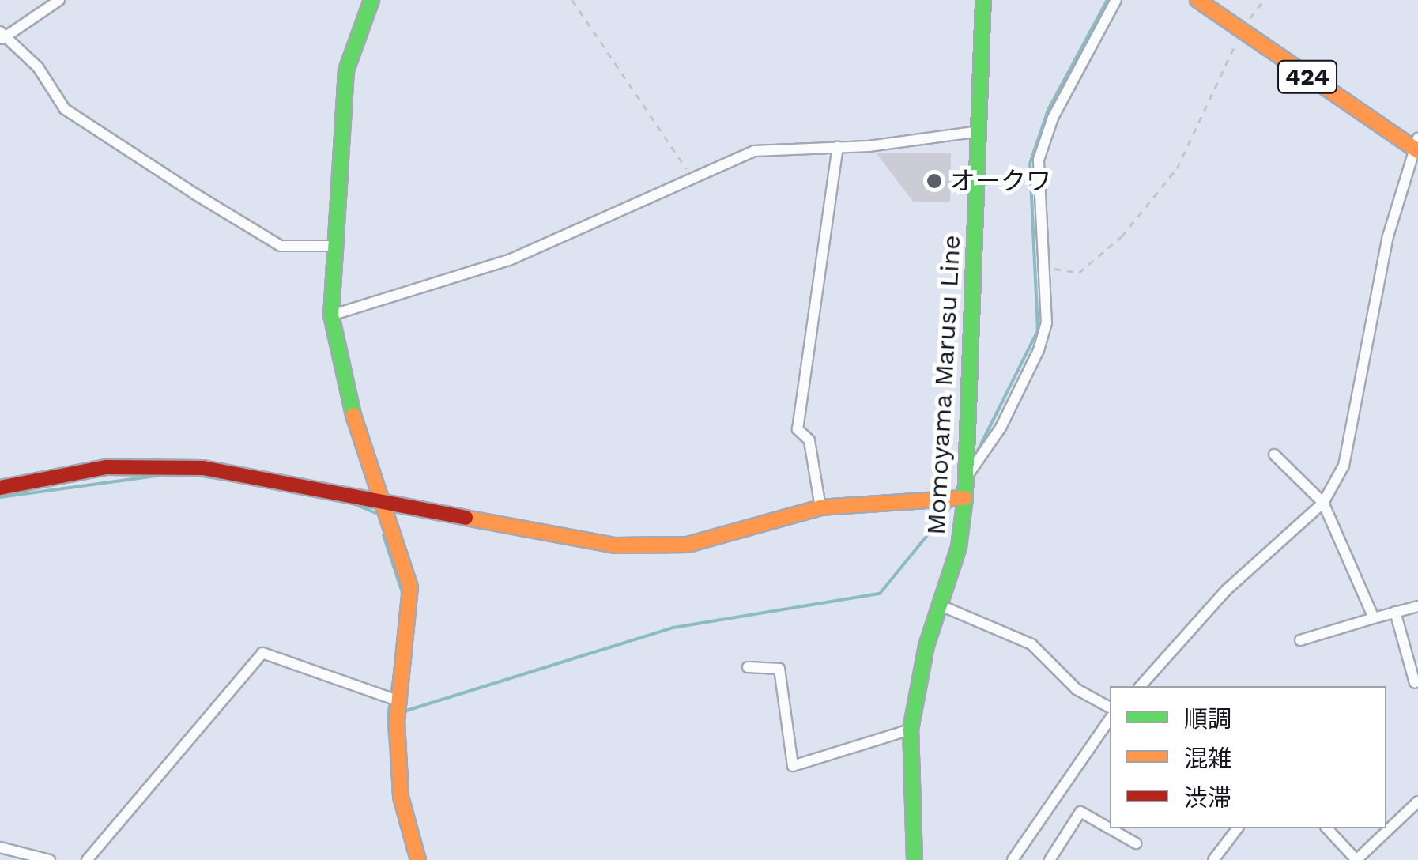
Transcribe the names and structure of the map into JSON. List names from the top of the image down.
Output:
{
  "streets": {
    "main road": ["424", "Momoyama Marusu Line"]
  },
  "places": ["オークワ"],
  "legend": ["順調", "混雑", "渋滞"]
}
